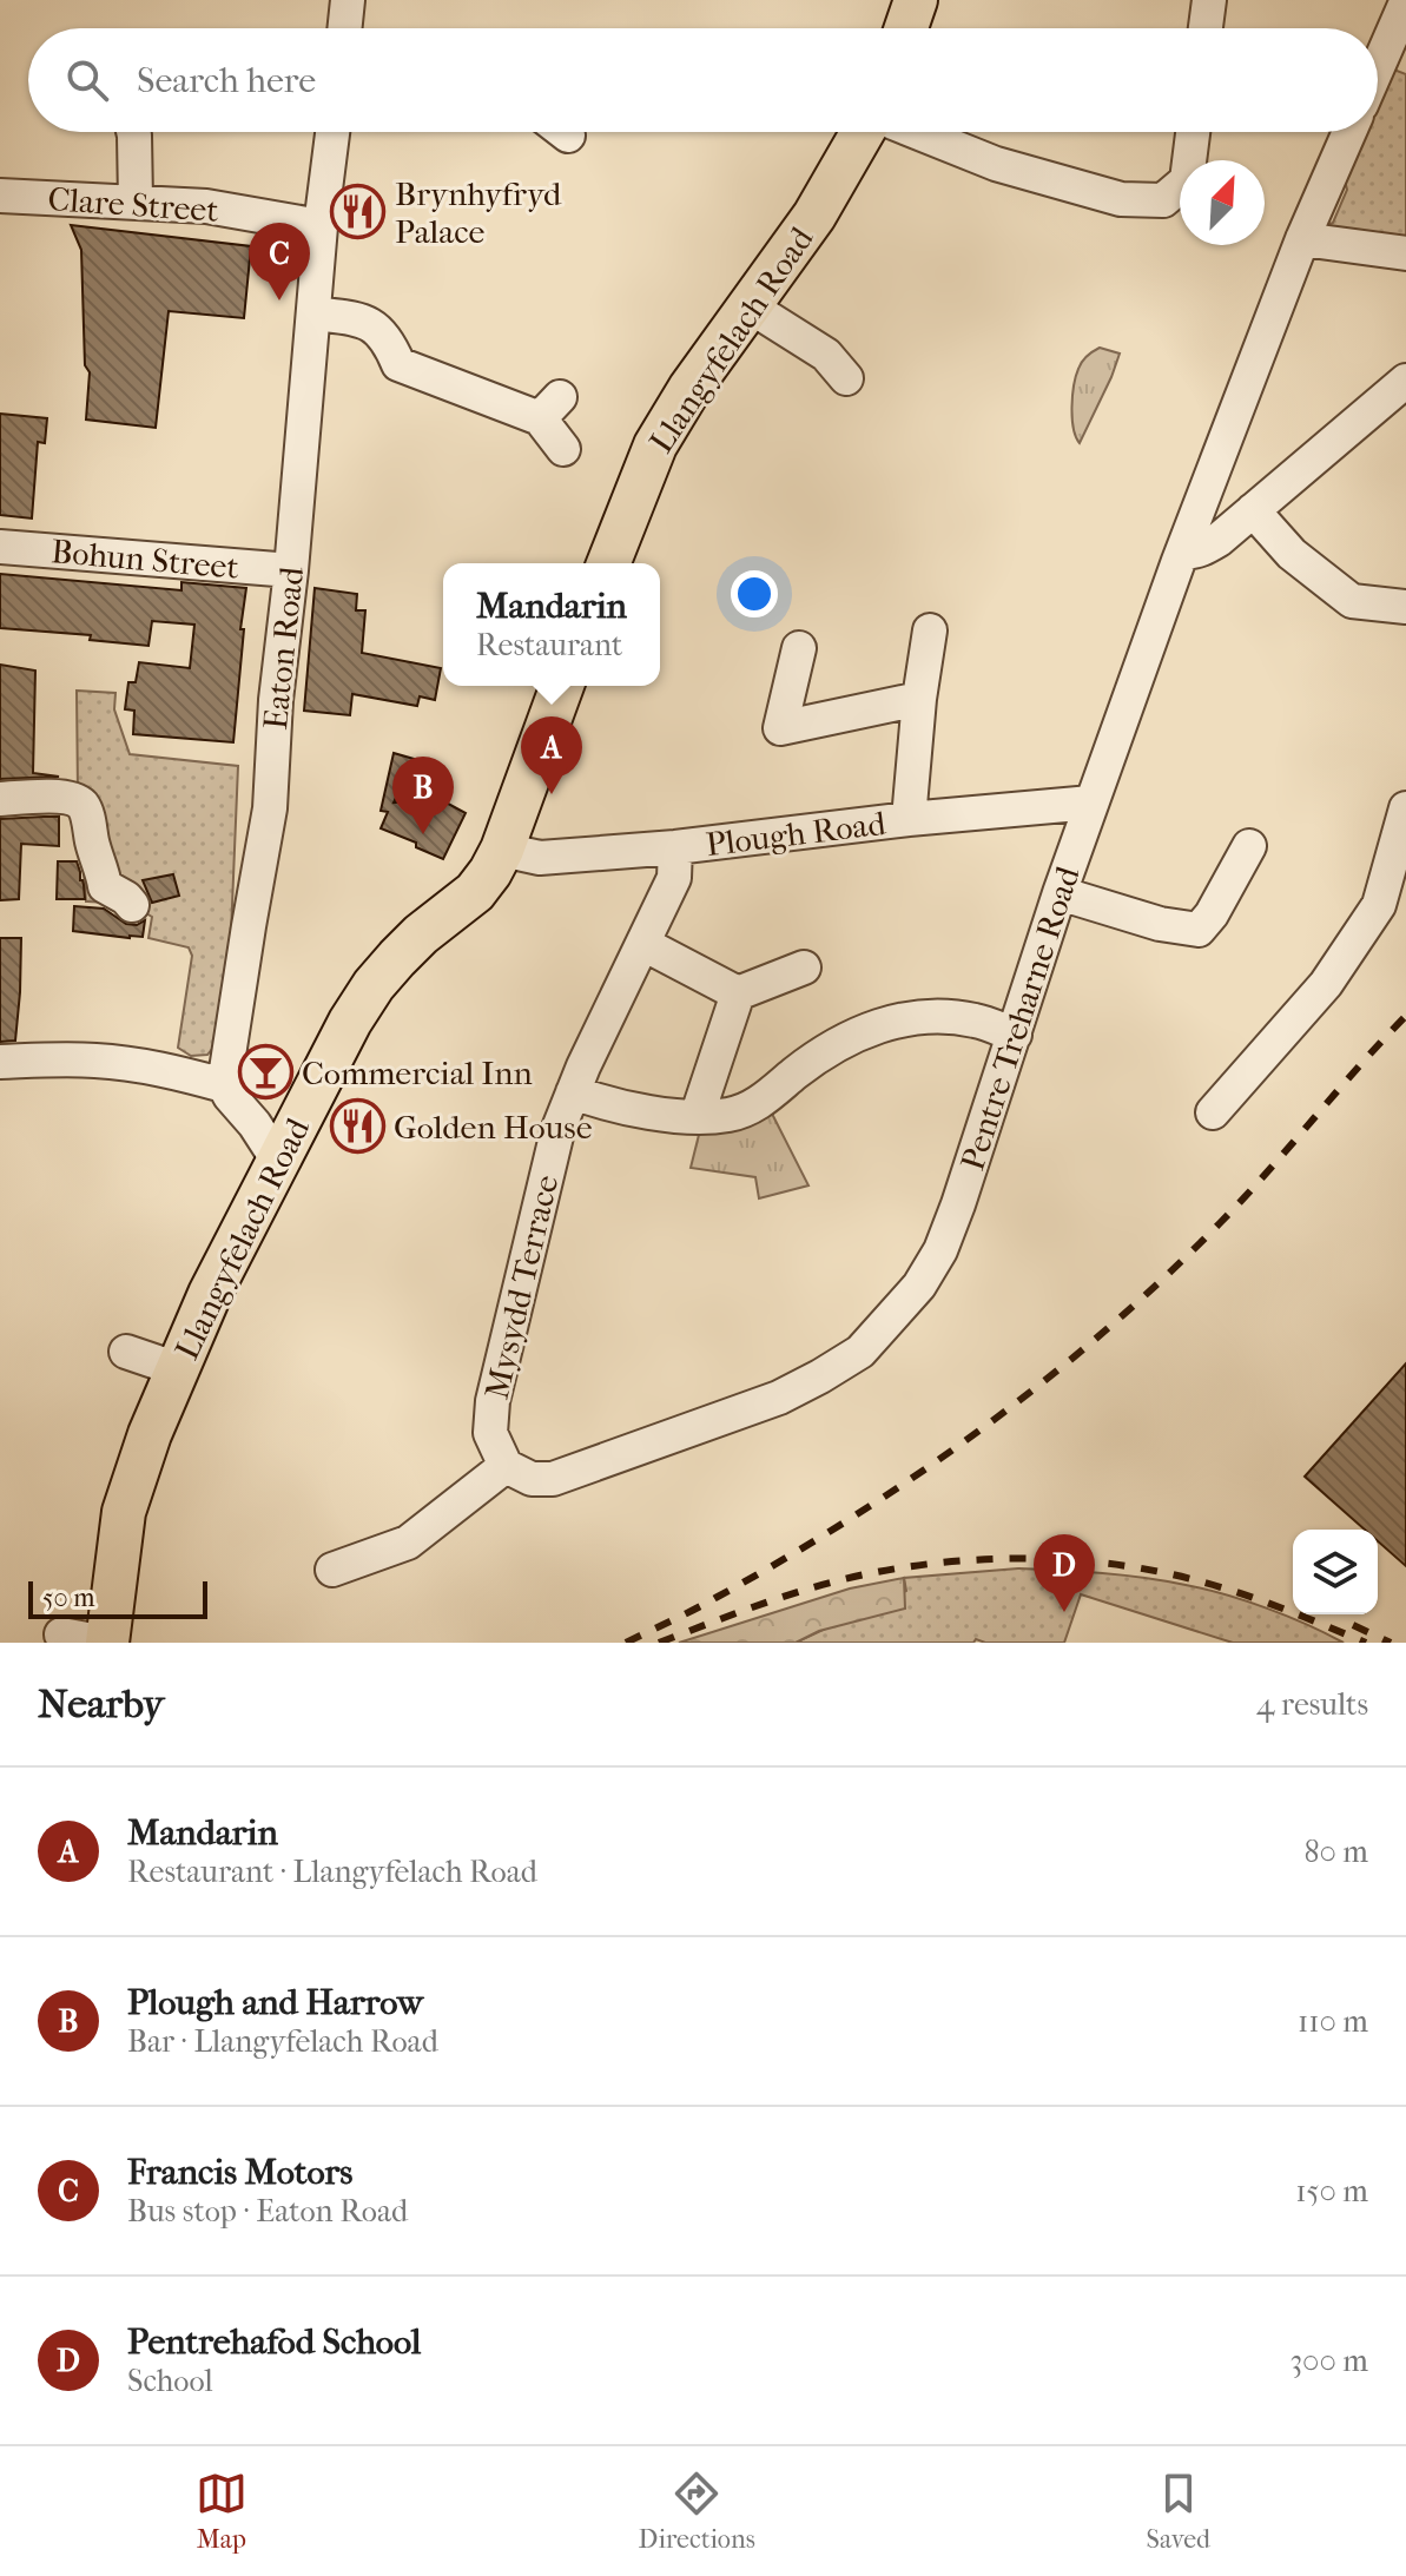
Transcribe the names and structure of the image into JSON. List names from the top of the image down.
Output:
{
  "streets": {
    "main road": ["Llangyfelach Road"],
    "street": [
      "Clare Street",
      "Bohun Street",
      "Eaton Road",
      "Plough Road",
      "Pentre Treharne Road",
      "Mysydd Terrace"
    ]
  },
  "crossings": [
    ["Clare Street", "Eaton Road"],
    ["Llangyfelach Road", "Plough Road"],
    ["Bohun Street", "Eaton Road"],
    ["Plough Road", "Pentre Treharne Road"],
    ["Plough Road", "Mysydd Terrace"],
    ["Pentre Treharne Road", "Mysydd Terrace"]
  ],
  "places": {
    "restaurant": ["Brynhyfryd Palace", "Golden House"],
    "bar": ["Commercial Inn"]
  },
  "scale_bar": "50 m",
  "north": "top right",
  "page": {
    "search": "Search here",
    "pins": [
      "C",
      "A",
      "B",
      "D"
    ],
    "popup": ["Mandarin", "Restaurant"],
    "scale": "50 m",
    "heading": ["Nearby", "4 results"],
    "list": [
      {
        "mark": "A",
        "name": "Mandarin",
        "note": "Restaurant · Llangyfelach Road",
        "value": "80 m"
      },
      {
        "mark": "B",
        "name": "Plough and Harrow",
        "note": "Bar · Llangyfelach Road",
        "value": "110 m"
      },
      {
        "mark": "C",
        "name": "Francis Motors",
        "note": "Bus stop · Eaton Road",
        "value": "150 m"
      },
      {
        "mark": "D",
        "name": "Pentrehafod School",
        "note": "School",
        "value": "300 m"
      }
    ],
    "nav": ["Map", "Directions", "Saved"]
  }
}
